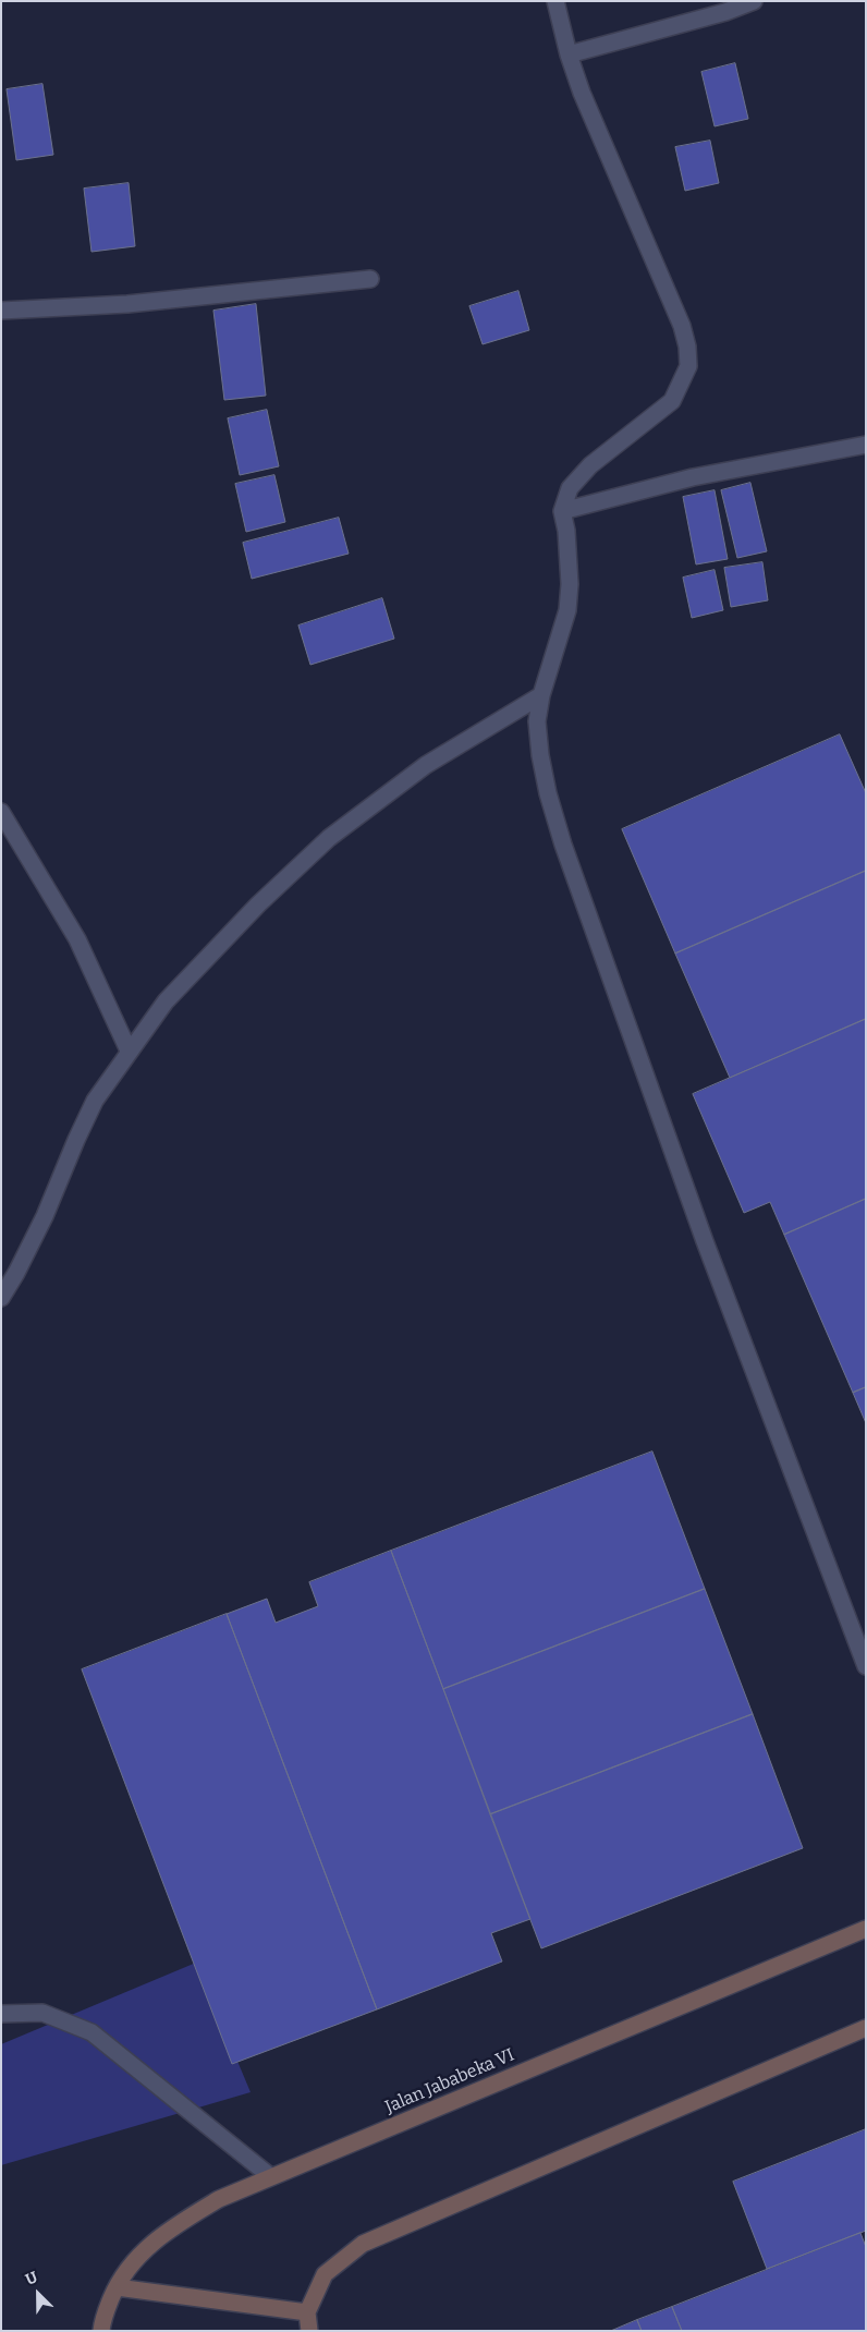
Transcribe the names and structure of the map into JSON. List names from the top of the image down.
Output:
{
  "streets": {
    "street": ["Jalan Jababeka VI"]
  },
  "north": "top left"
}
